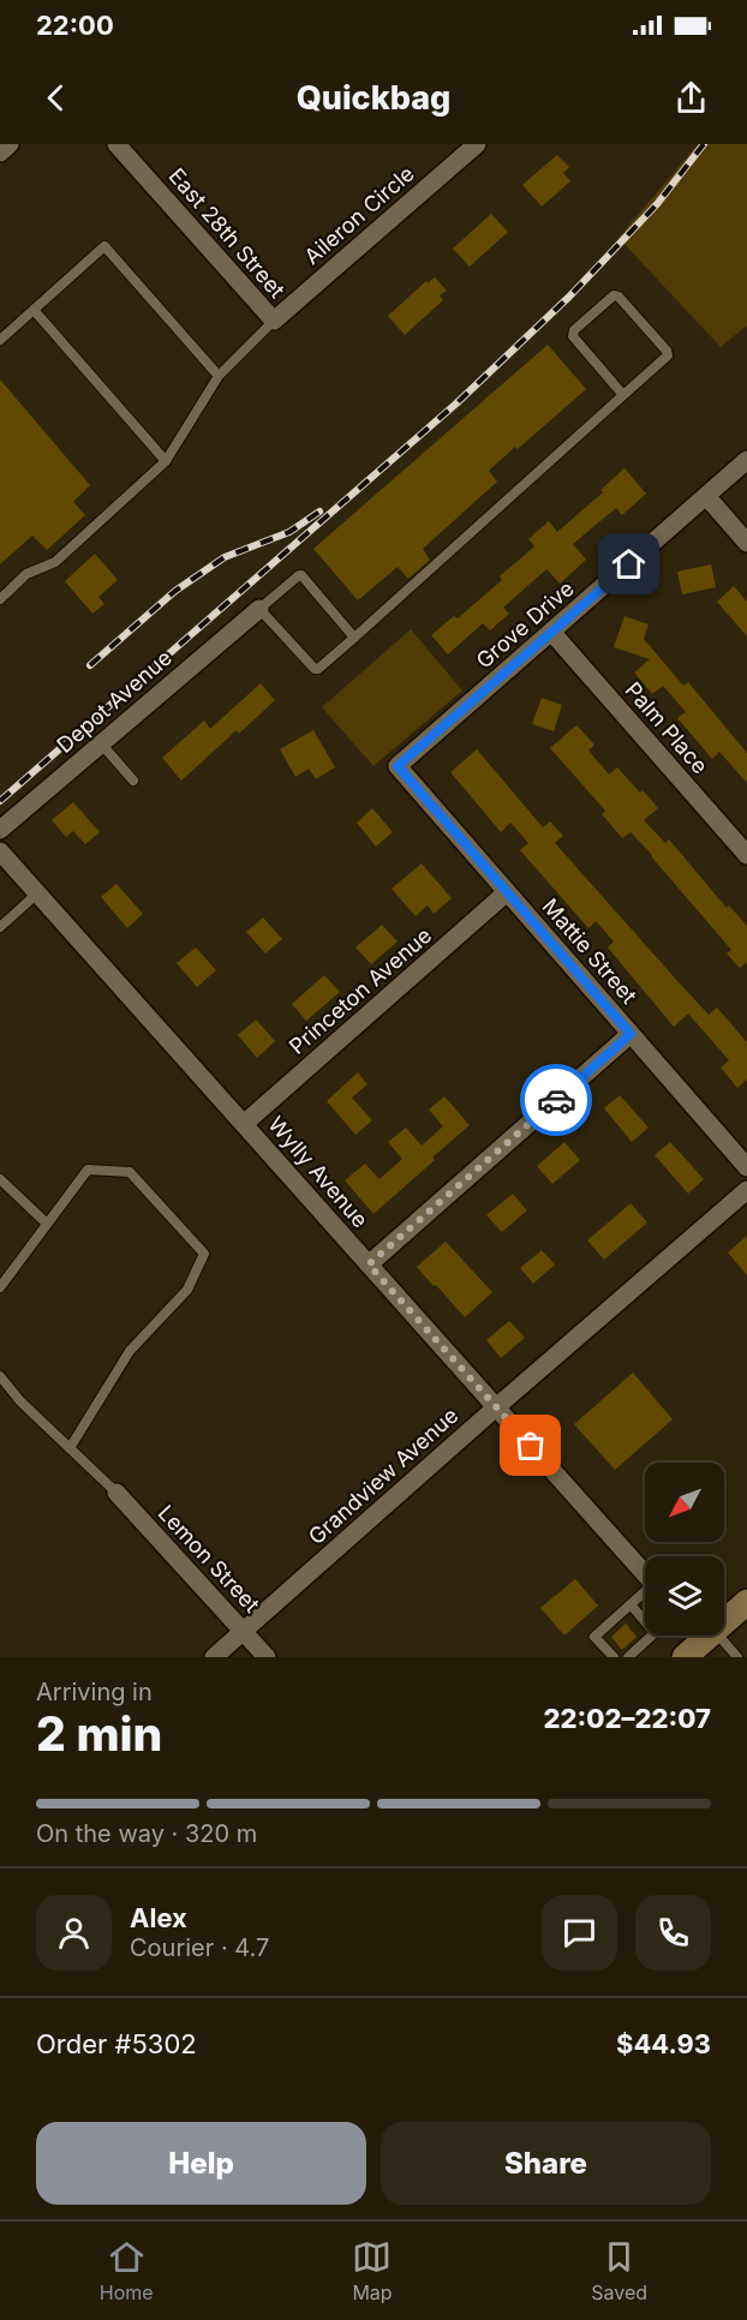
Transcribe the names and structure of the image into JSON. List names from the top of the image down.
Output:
{
  "streets": {
    "street": [
      "Aileron Circle",
      "East 28th Street",
      "Grove Drive",
      "Depot Avenue",
      "Palm Place",
      "Mattie Street",
      "Princeton Avenue",
      "Wylly Avenue",
      "Grandview Avenue",
      "Lemon Street"
    ]
  },
  "crossings": [
    ["Aileron Circle", "East 28th Street"],
    ["Grove Drive", "Palm Place"],
    ["Grove Drive", "Mattie Street"],
    ["Mattie Street", "Princeton Avenue"],
    ["Princeton Avenue", "Wylly Avenue"],
    ["Wylly Avenue", "Grandview Avenue"],
    ["Grandview Avenue", "Lemon Street"]
  ],
  "north": "bottom left",
  "page": {
    "status": "22:00",
    "header": "Quickbag",
    "heading": ["2 min", "Arriving in", "22:02–22:07"],
    "panel": [
      "Alex",
      "Courier · 4.7",
      "Order #5302",
      "$44.93"
    ],
    "bar": "On the way · 320 m",
    "buttons": ["Help", "Share"],
    "tabs": ["Home", "Map", "Saved"]
  }
}
